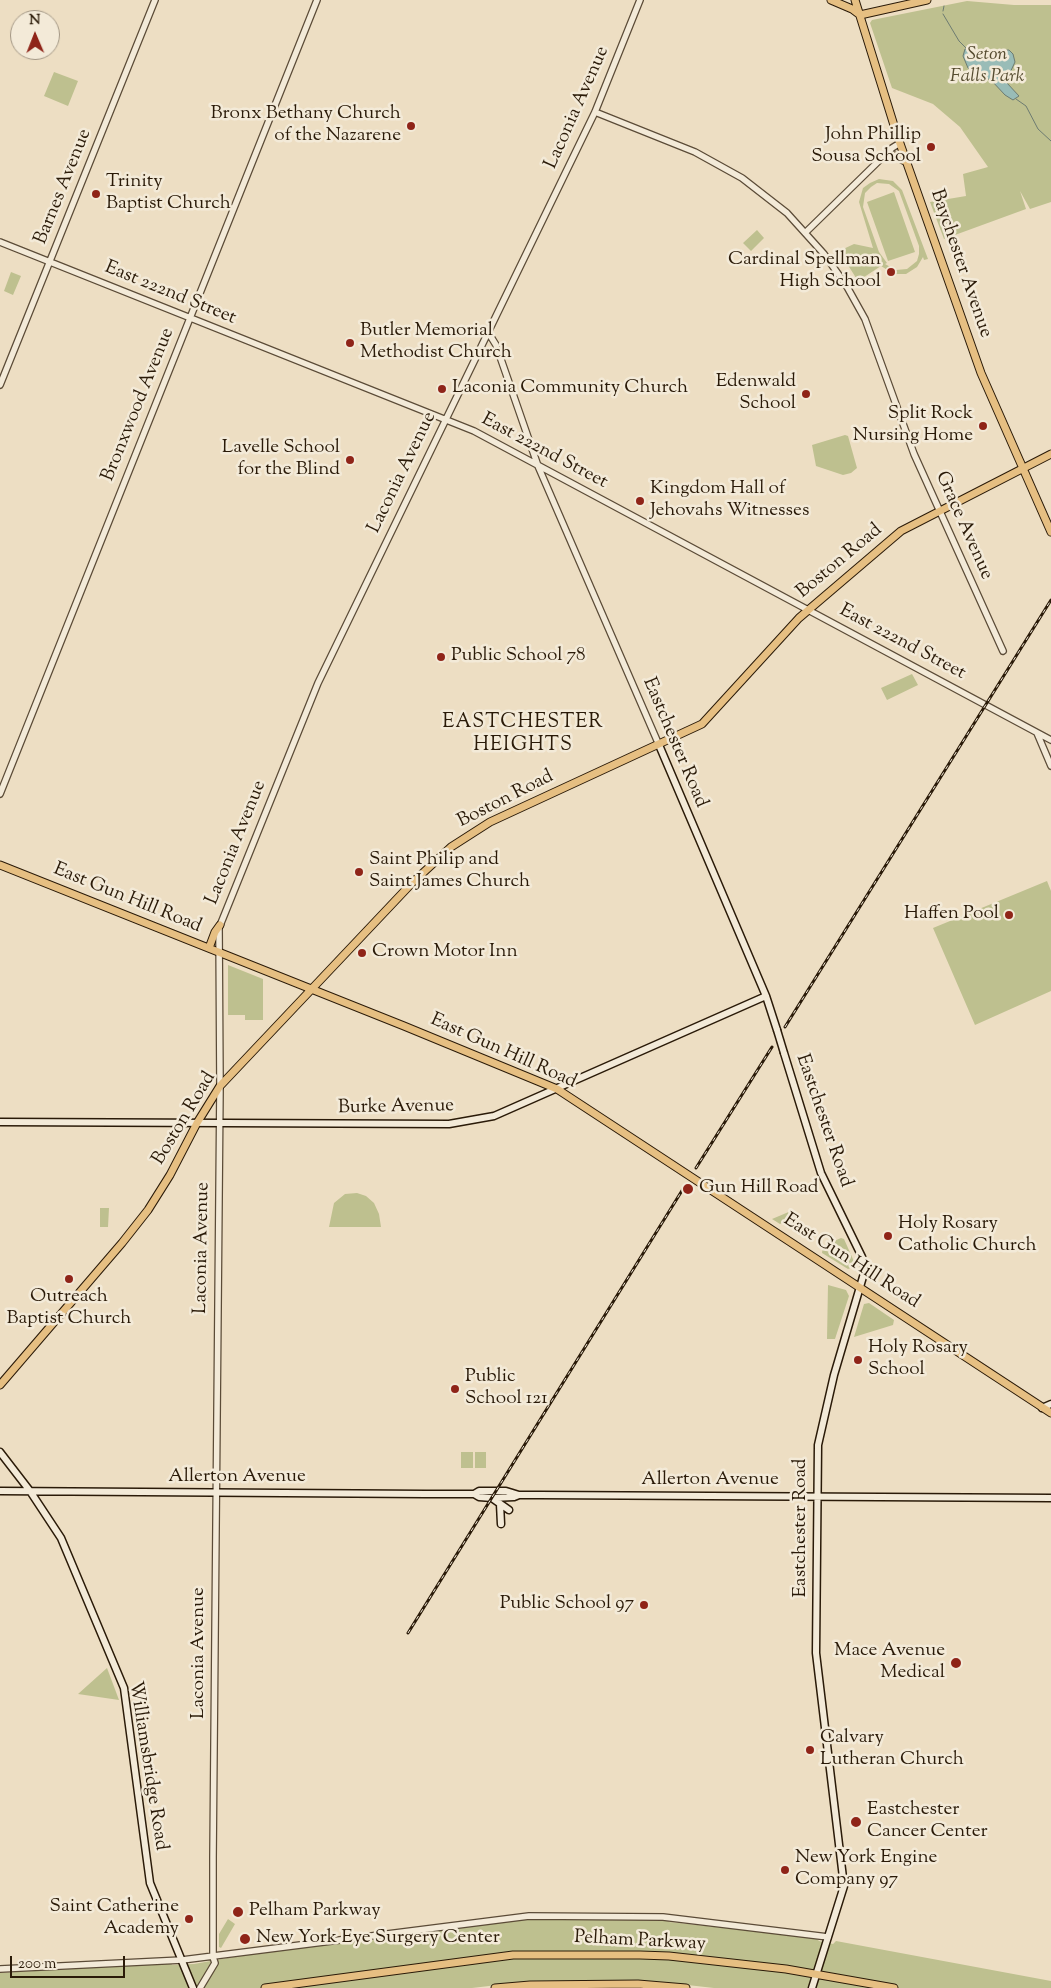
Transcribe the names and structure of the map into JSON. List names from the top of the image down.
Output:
{
  "streets": {
    "main road": [
      "Baychester Avenue",
      "Boston Road",
      "Eastchester Road",
      "East Gun Hill Road",
      "Burke Avenue",
      "Allerton Avenue",
      "Williamsbridge Road",
      "Pelham Parkway"
    ],
    "street": [
      "Laconia Avenue",
      "Barnes Avenue",
      "East 222nd Street",
      "Bronxwood Avenue",
      "Grace Avenue"
    ]
  },
  "crossings": [
    ["Laconia Avenue", "East 222nd Street"],
    ["Laconia Avenue", "Grace Avenue"],
    ["Laconia Avenue", "Boston Road"],
    ["Laconia Avenue", "Eastchester Road"],
    ["Laconia Avenue", "East Gun Hill Road"],
    ["Laconia Avenue", "Burke Avenue"],
    ["Laconia Avenue", "Allerton Avenue"],
    ["Barnes Avenue", "East 222nd Street"],
    ["Baychester Avenue", "Boston Road"],
    ["East 222nd Street", "Bronxwood Avenue"],
    ["East 222nd Street", "Boston Road"],
    ["East 222nd Street", "Eastchester Road"],
    ["Grace Avenue", "Boston Road"],
    ["Boston Road", "Eastchester Road"],
    ["Boston Road", "East Gun Hill Road"],
    ["Boston Road", "Burke Avenue"],
    ["Eastchester Road", "East Gun Hill Road"],
    ["Eastchester Road", "Burke Avenue"],
    ["Eastchester Road", "Allerton Avenue"],
    ["Eastchester Road", "Pelham Parkway"],
    ["East Gun Hill Road", "Burke Avenue"],
    ["Allerton Avenue", "Williamsbridge Road"]
  ],
  "districts": ["EASTCHESTER HEIGHTS"],
  "parks": ["Seton Falls Park"],
  "places": [
    "Bronx Bethany Church of the Nazarene",
    "John Phillip Sousa School",
    "Trinity Baptist Church",
    "Cardinal Spellman High School",
    "Butler Memorial Methodist Church",
    "Laconia Community Church",
    "Edenwald School",
    "Split Rock Nursing Home",
    "Lavelle School for the Blind",
    "Kingdom Hall of Jehovahs Witnesses",
    "Public School 78",
    "Saint Philip and Saint James Church",
    "Haffen Pool",
    "Crown Motor Inn",
    "Gun Hill Road",
    "Holy Rosary Catholic Church",
    "Outreach Baptist Church",
    "Holy Rosary School",
    "Public School 121",
    "Public School 97",
    "Mace Avenue Medical",
    "Calvary Lutheran Church",
    "Eastchester Cancer Center",
    "New York Engine Company 97",
    "Pelham Parkway",
    "Saint Catherine Academy",
    "New York Eye Surgery Center"
  ],
  "scale_bar": "200 m",
  "north": "top"
}
